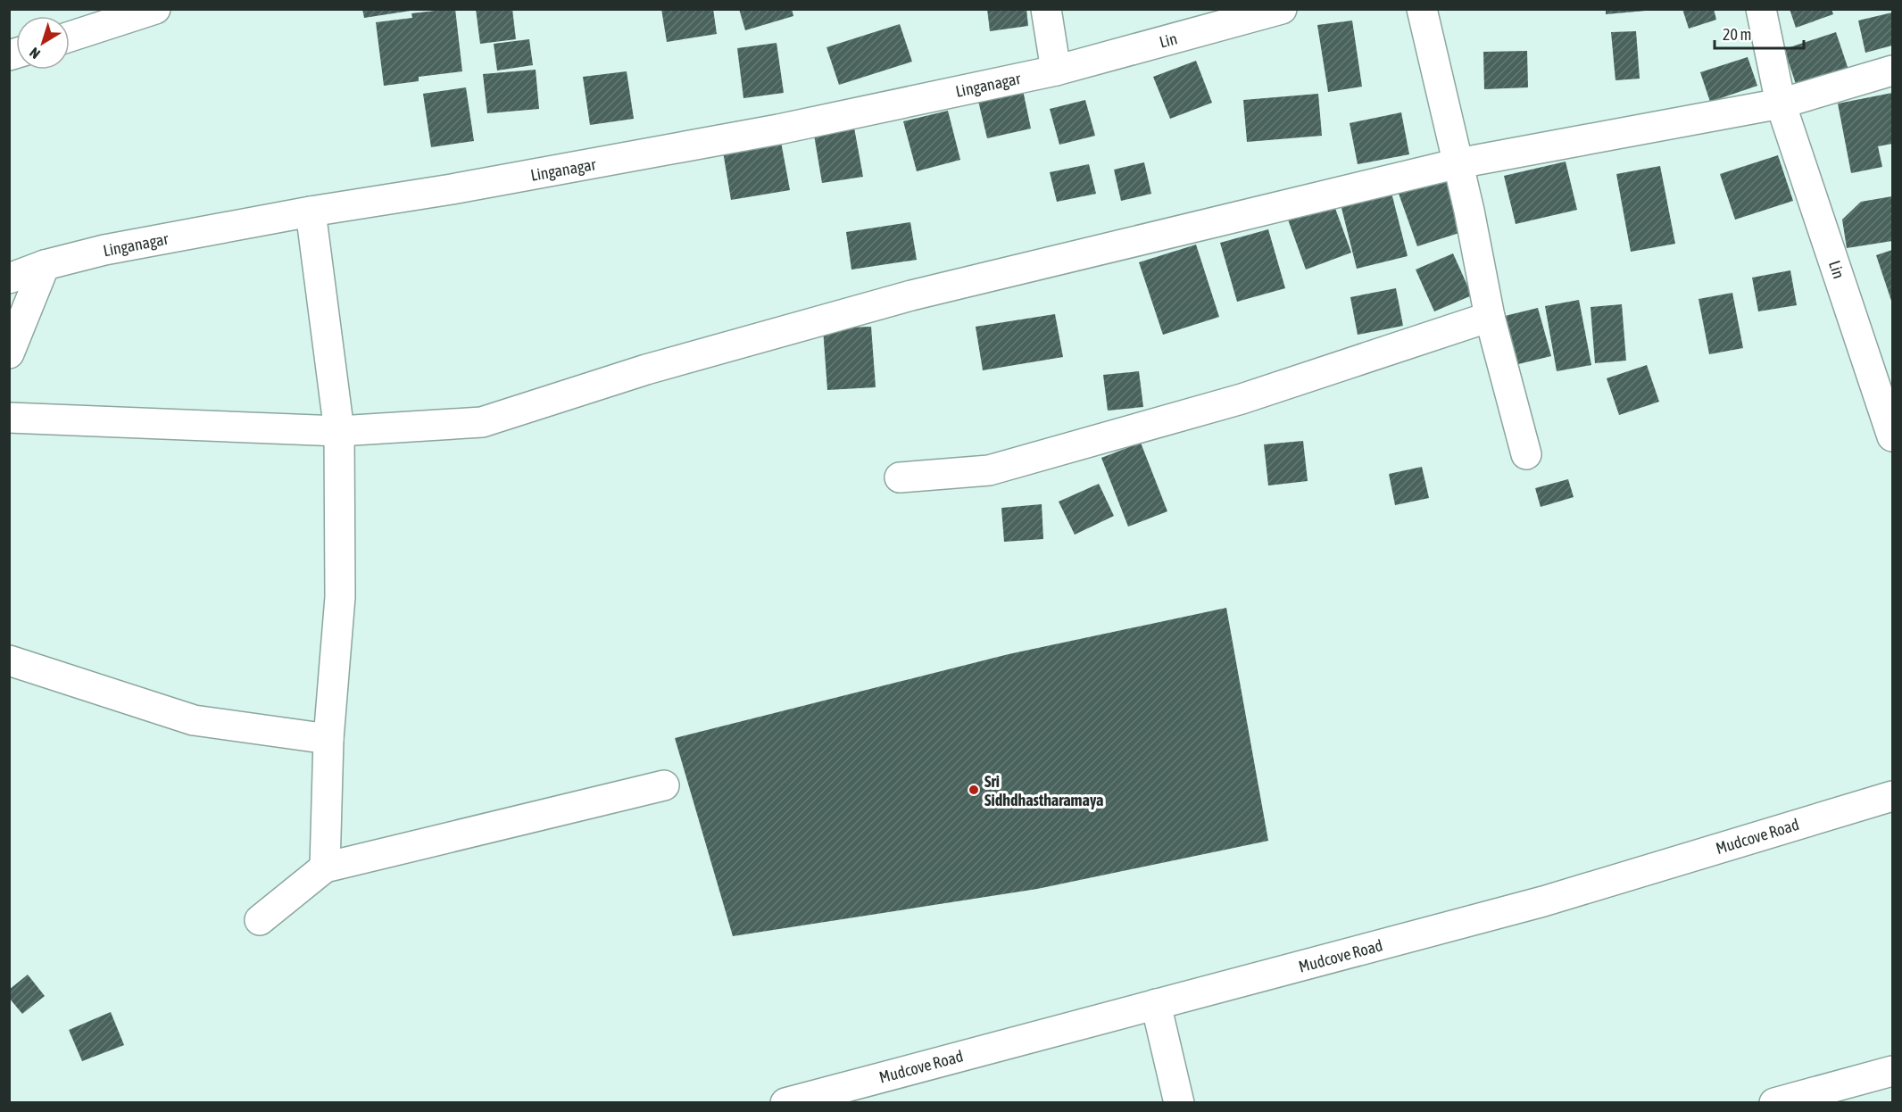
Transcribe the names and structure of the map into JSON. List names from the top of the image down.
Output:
{
  "streets": {
    "street": ["Lin", "Linganagar", "Mudcove Road"]
  },
  "crossings": [
    ["Lin", "Linganagar"]
  ],
  "places": ["Sri Sidhdhastharamaya"],
  "scale_bar": "20 m",
  "north": "bottom left"
}
